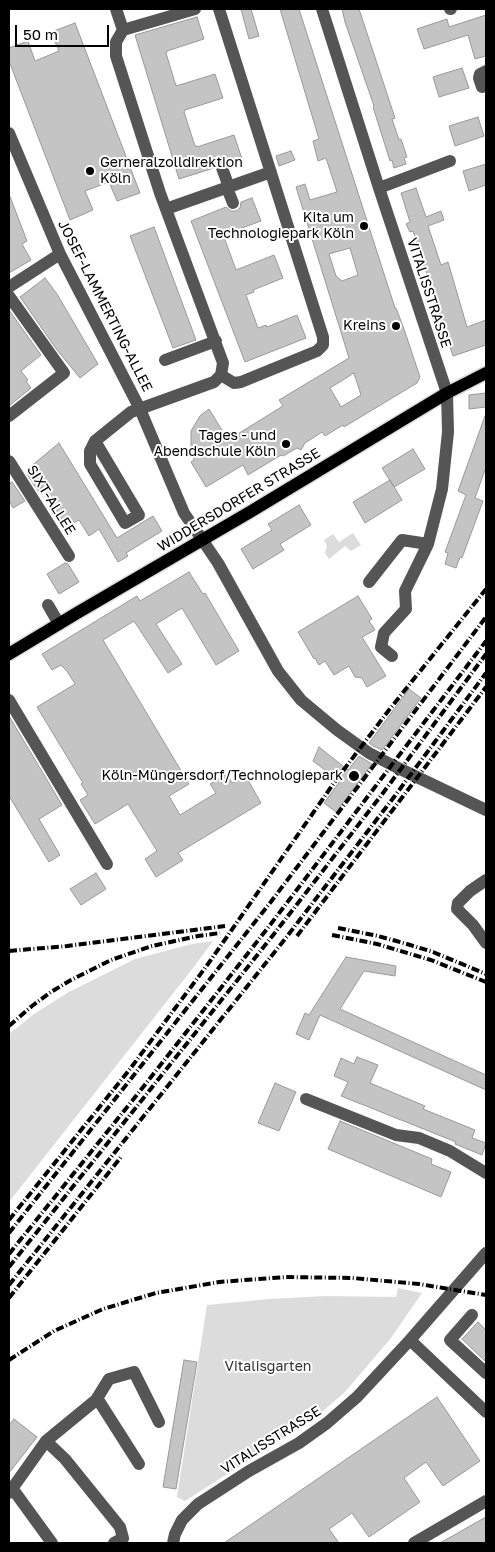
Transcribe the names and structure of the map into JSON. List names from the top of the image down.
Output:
{
  "streets": {
    "main road": ["WIDDERSDORFER STRASSE"],
    "street": ["VITALISSTRASSE", "JOSEF-LAMMERTING-ALLEE", "SIXT-ALLEE"]
  },
  "crossings": [
    ["VITALISSTRASSE", "WIDDERSDORFER STRASSE"],
    ["JOSEF-LAMMERTING-ALLEE", "WIDDERSDORFER STRASSE"]
  ],
  "parks": ["Vitalisgarten"],
  "places": [
    "Gerneralzolldirektion Köln",
    "Kita um Technologiepark Köln",
    "Kreins",
    "Tages - und Abendschule Köln",
    "Köln-Müngersdorf/Technologiepark"
  ],
  "scale_bar": "50 m"
}
